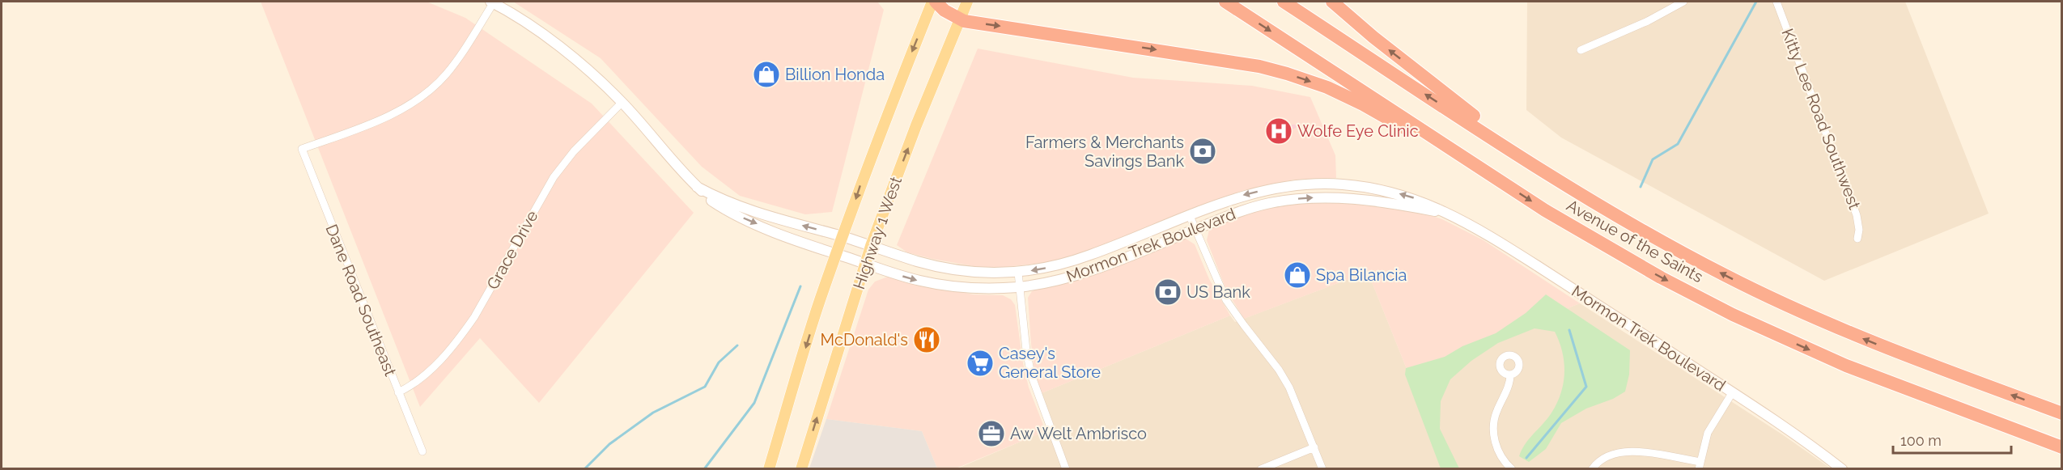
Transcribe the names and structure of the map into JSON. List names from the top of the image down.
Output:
{
  "streets": {
    "highway": ["Avenue of the Saints"],
    "main road": ["Highway 1 West", "Mormon Trek Boulevard"],
    "street": ["Kitty Lee Road Southwest", "Grace Drive", "Dane Road Southeast"]
  },
  "crossings": [
    ["Highway 1 West", "Mormon Trek Boulevard"],
    ["Mormon Trek Boulevard", "Grace Drive"],
    ["Mormon Trek Boulevard", "Dane Road Southeast"],
    ["Grace Drive", "Dane Road Southeast"]
  ],
  "places": {
    "shop": ["Billion Honda", "Spa Bilancia"],
    "hospital": ["Wolfe Eye Clinic"],
    "bank": ["Farmers & Merchants Savings Bank", "US Bank"],
    "restaurant": ["McDonald's"],
    "supermarket": ["Casey's General Store"],
    "office": ["Aw Welt Ambrisco"]
  },
  "scale_bar": "100 m"
}
